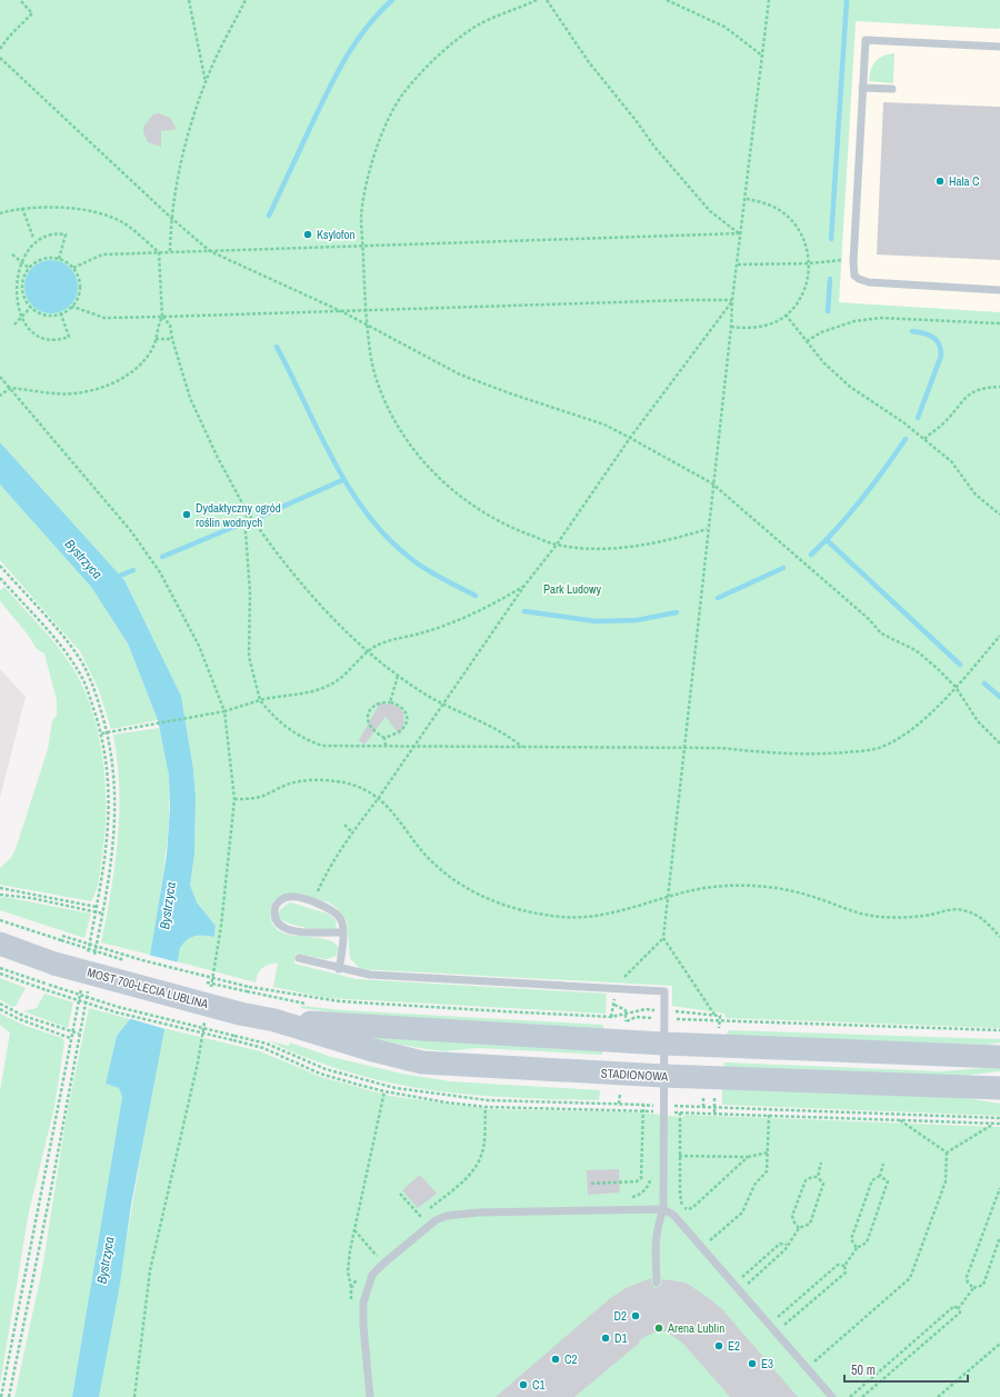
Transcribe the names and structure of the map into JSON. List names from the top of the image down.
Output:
{
  "streets": {
    "street": ["MOST 700-LECIA LUBLINA", "STADIONOWA"]
  },
  "crossings": [
    ["MOST 700-LECIA LUBLINA", "STADIONOWA"]
  ],
  "water": ["Bystrzyca"],
  "parks": ["Park Ludowy"],
  "places": [
    "Hala C",
    "Ksylofon",
    "Dydaktyczny ogród roślin wodnych",
    "D2",
    "Arena Lublin",
    "D1",
    "E2",
    "C2",
    "E3",
    "C1"
  ],
  "scale_bar": "50 m"
}
